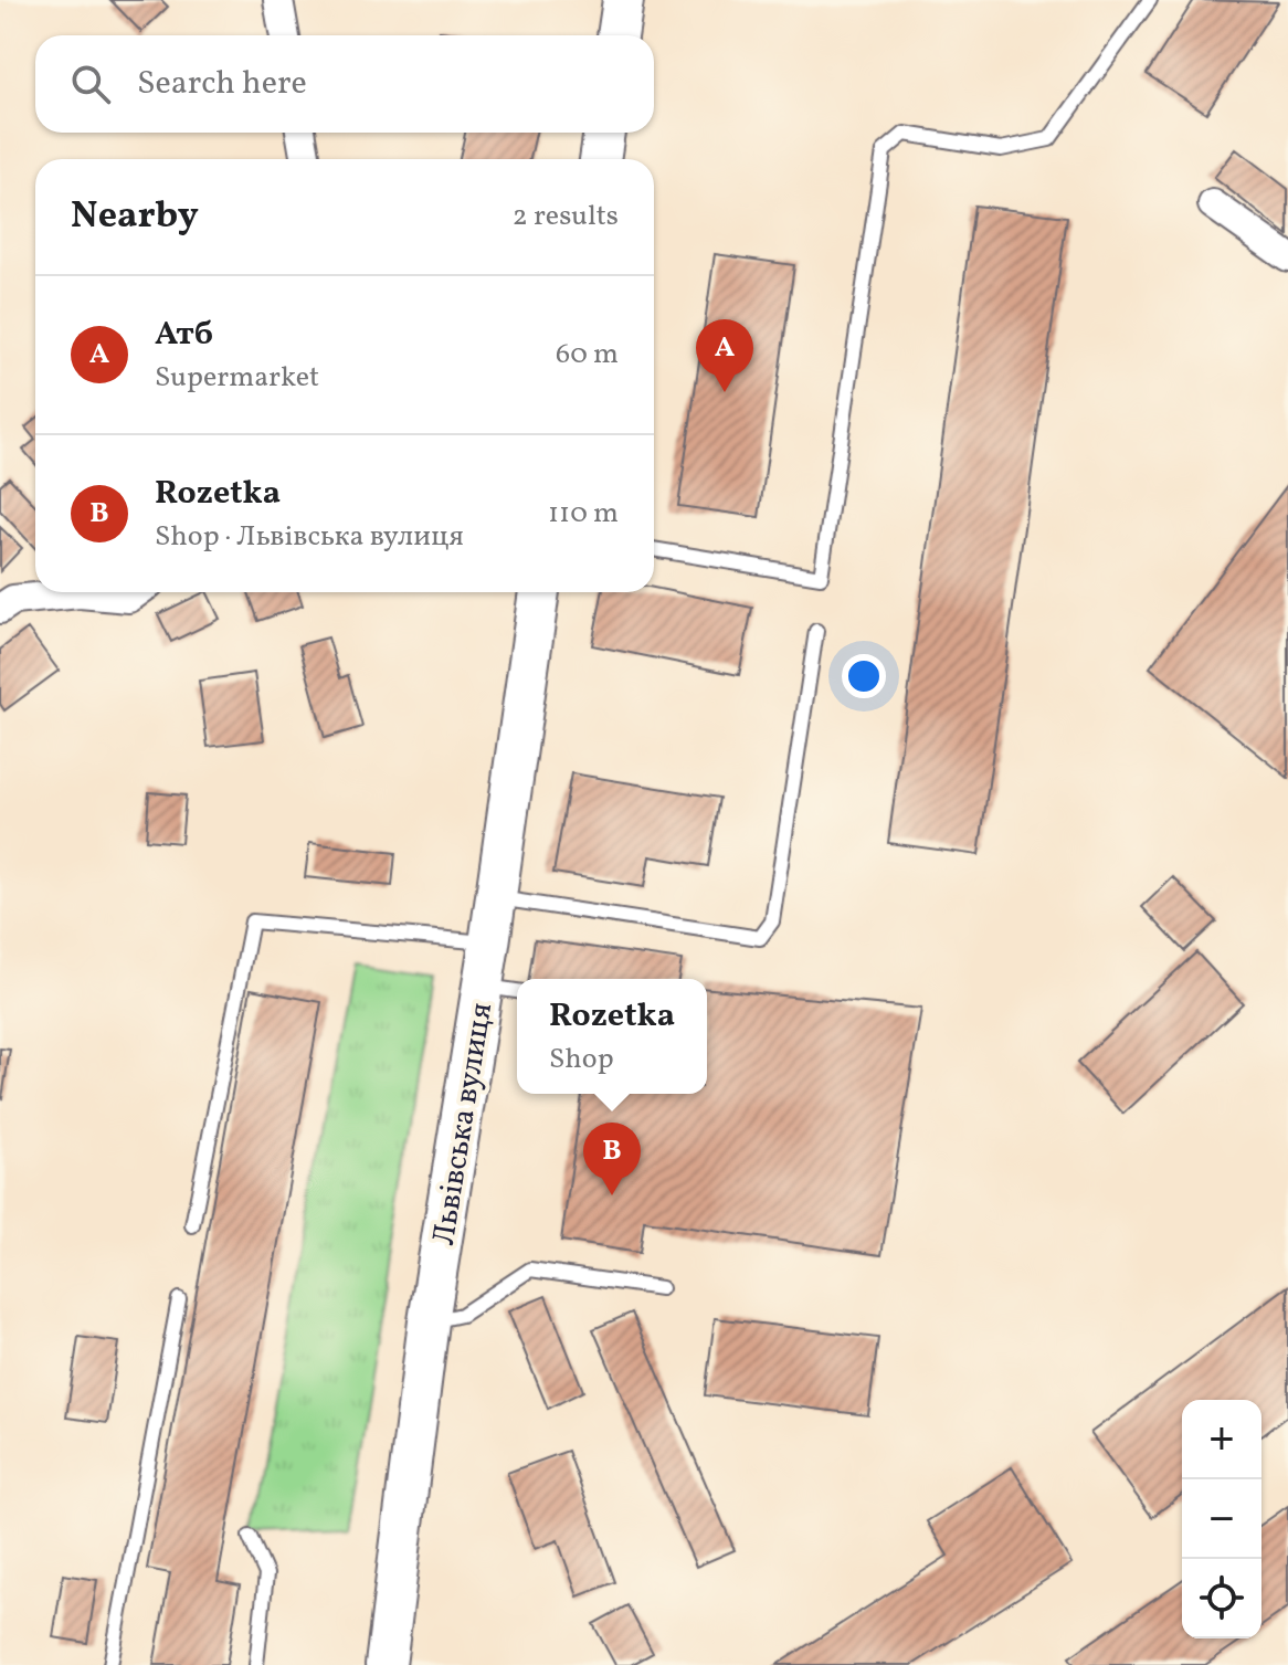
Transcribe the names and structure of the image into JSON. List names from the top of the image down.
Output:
{
  "streets": {
    "main road": ["Львівська вулиця"]
  },
  "page": {
    "search": "Search here",
    "heading": ["Nearby", "2 results"],
    "list": [
      {
        "mark": "A",
        "name": "Атб",
        "note": "Supermarket",
        "value": "60 m"
      },
      {
        "mark": "B",
        "name": "Rozetka",
        "note": "Shop · Львівська вулиця",
        "value": "110 m"
      }
    ],
    "pins": ["A", "B"],
    "popup": ["Rozetka", "Shop"],
    "map_buttons": ["+", "−"]
  }
}
